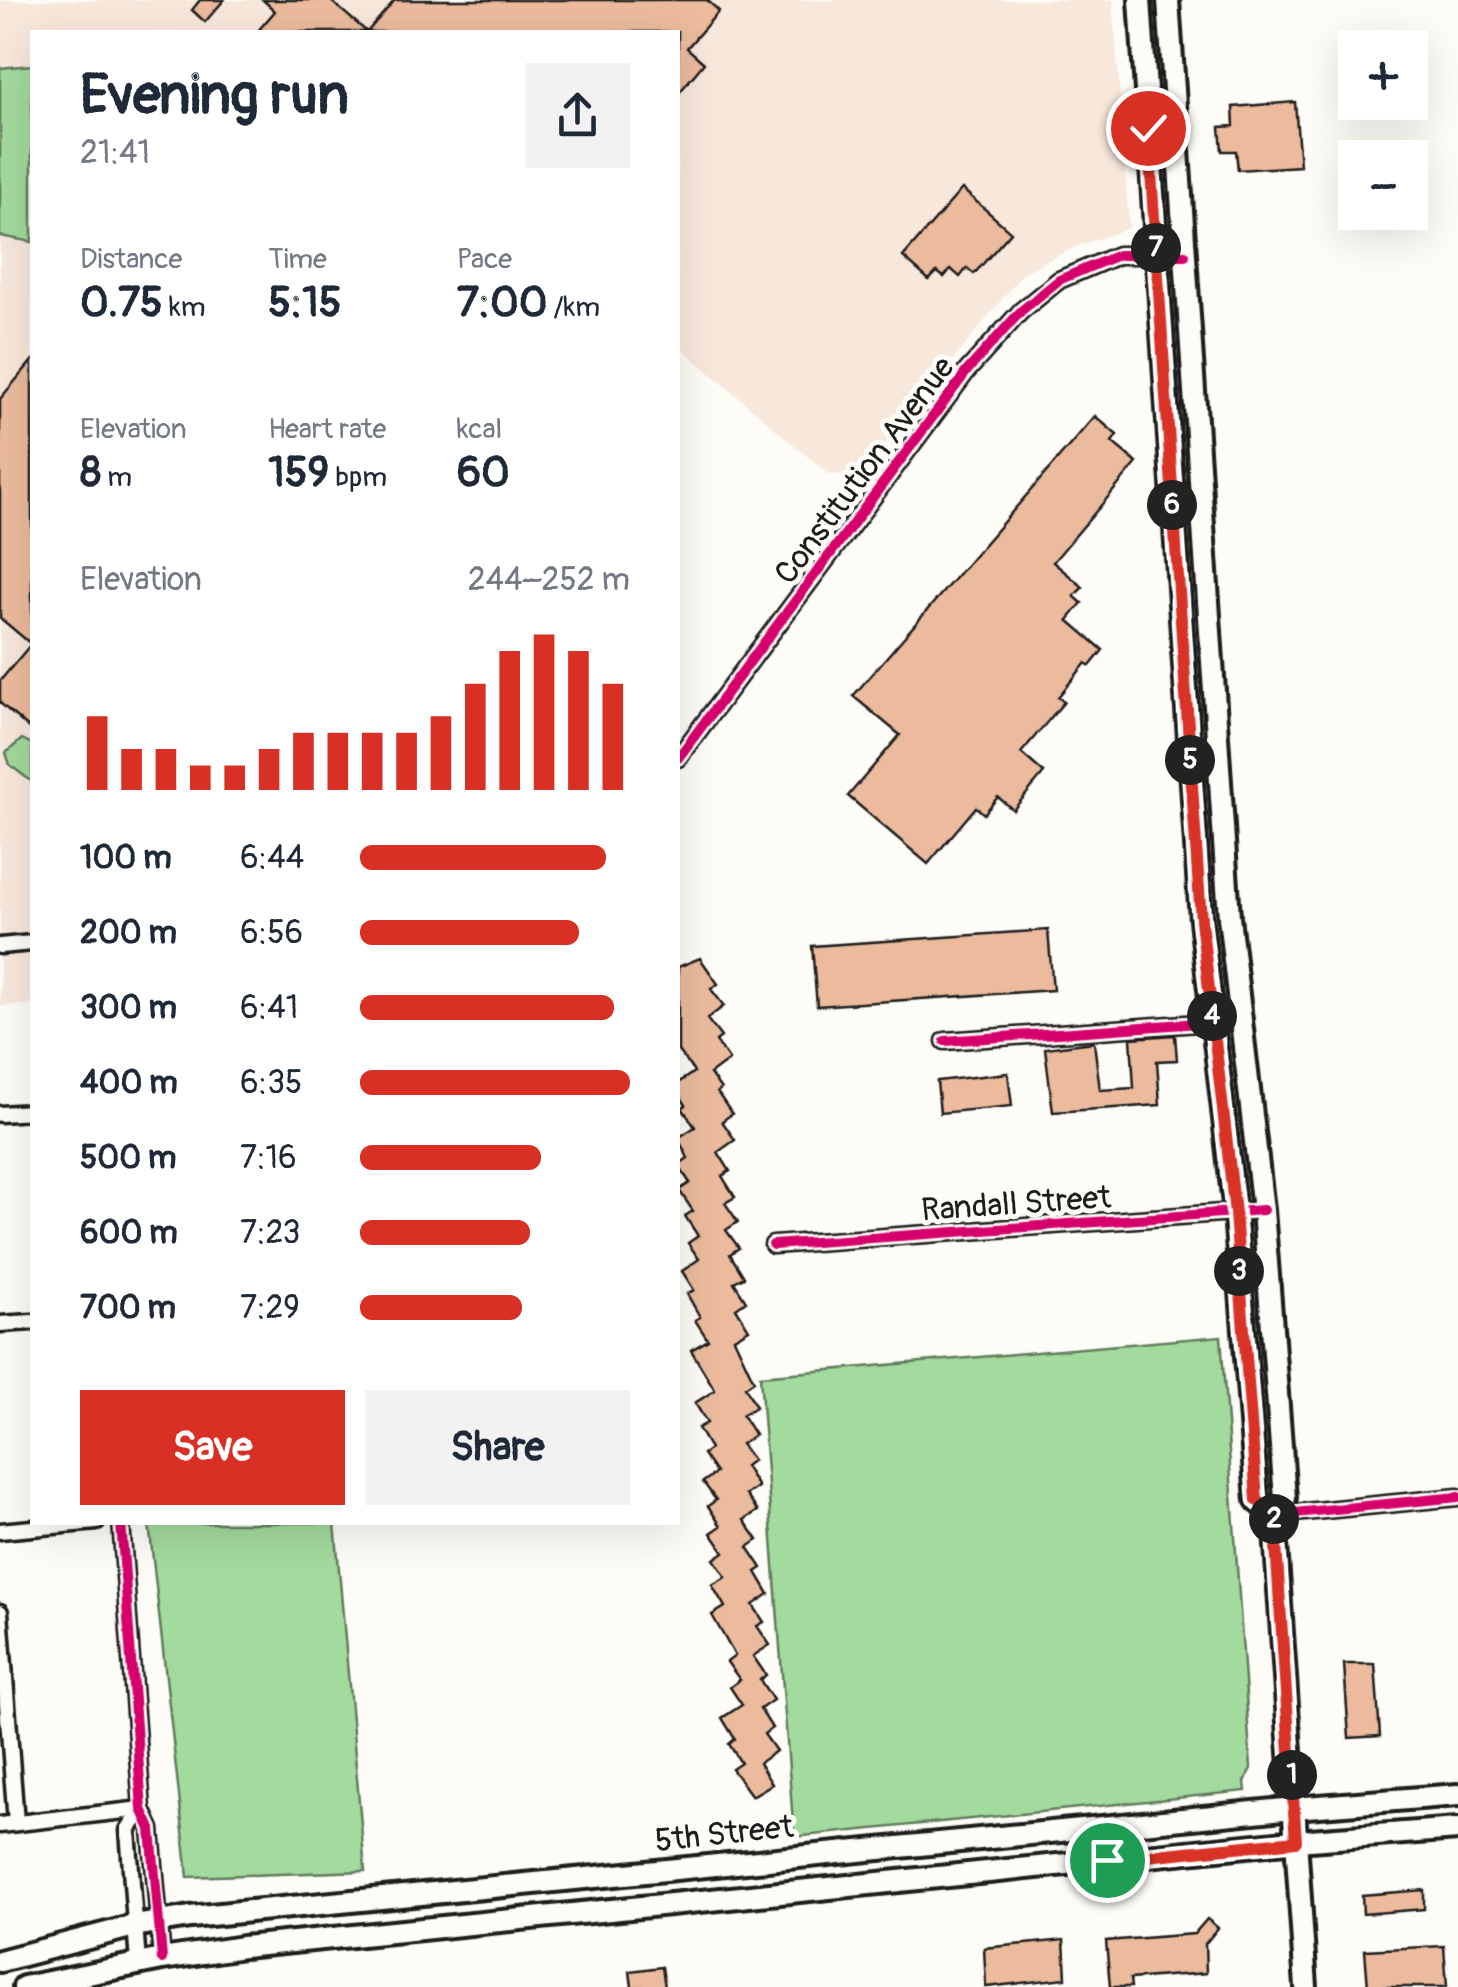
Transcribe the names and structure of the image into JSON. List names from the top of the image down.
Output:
{
  "streets": {
    "main road": ["5th Street"],
    "street": ["Constitution Avenue", "Randall Street"]
  },
  "page": {
    "map_buttons": ["+", "−"],
    "heading": ["Evening run", "21:41"],
    "stats": [
      ["Distance", "0.75 km"],
      ["Time", "5:15"],
      ["Pace", "7:00 /km"],
      ["Elevation", "8 m"],
      ["Heart rate", "159 bpm"],
      ["kcal", "60"]
    ],
    "pins": [
      "7",
      "6",
      "5",
      "4",
      "3",
      "2",
      "1"
    ],
    "chart": ["Elevation", "244–252 m"],
    "list": [
      {
        "name": "100 m",
        "note": "6:44"
      },
      {
        "name": "200 m",
        "note": "6:56"
      },
      {
        "name": "300 m",
        "note": "6:41"
      },
      {
        "name": "400 m",
        "note": "6:35"
      },
      {
        "name": "500 m",
        "note": "7:16"
      },
      {
        "name": "600 m",
        "note": "7:23"
      },
      {
        "name": "700 m",
        "note": "7:29"
      }
    ],
    "buttons": ["Save", "Share"]
  }
}
